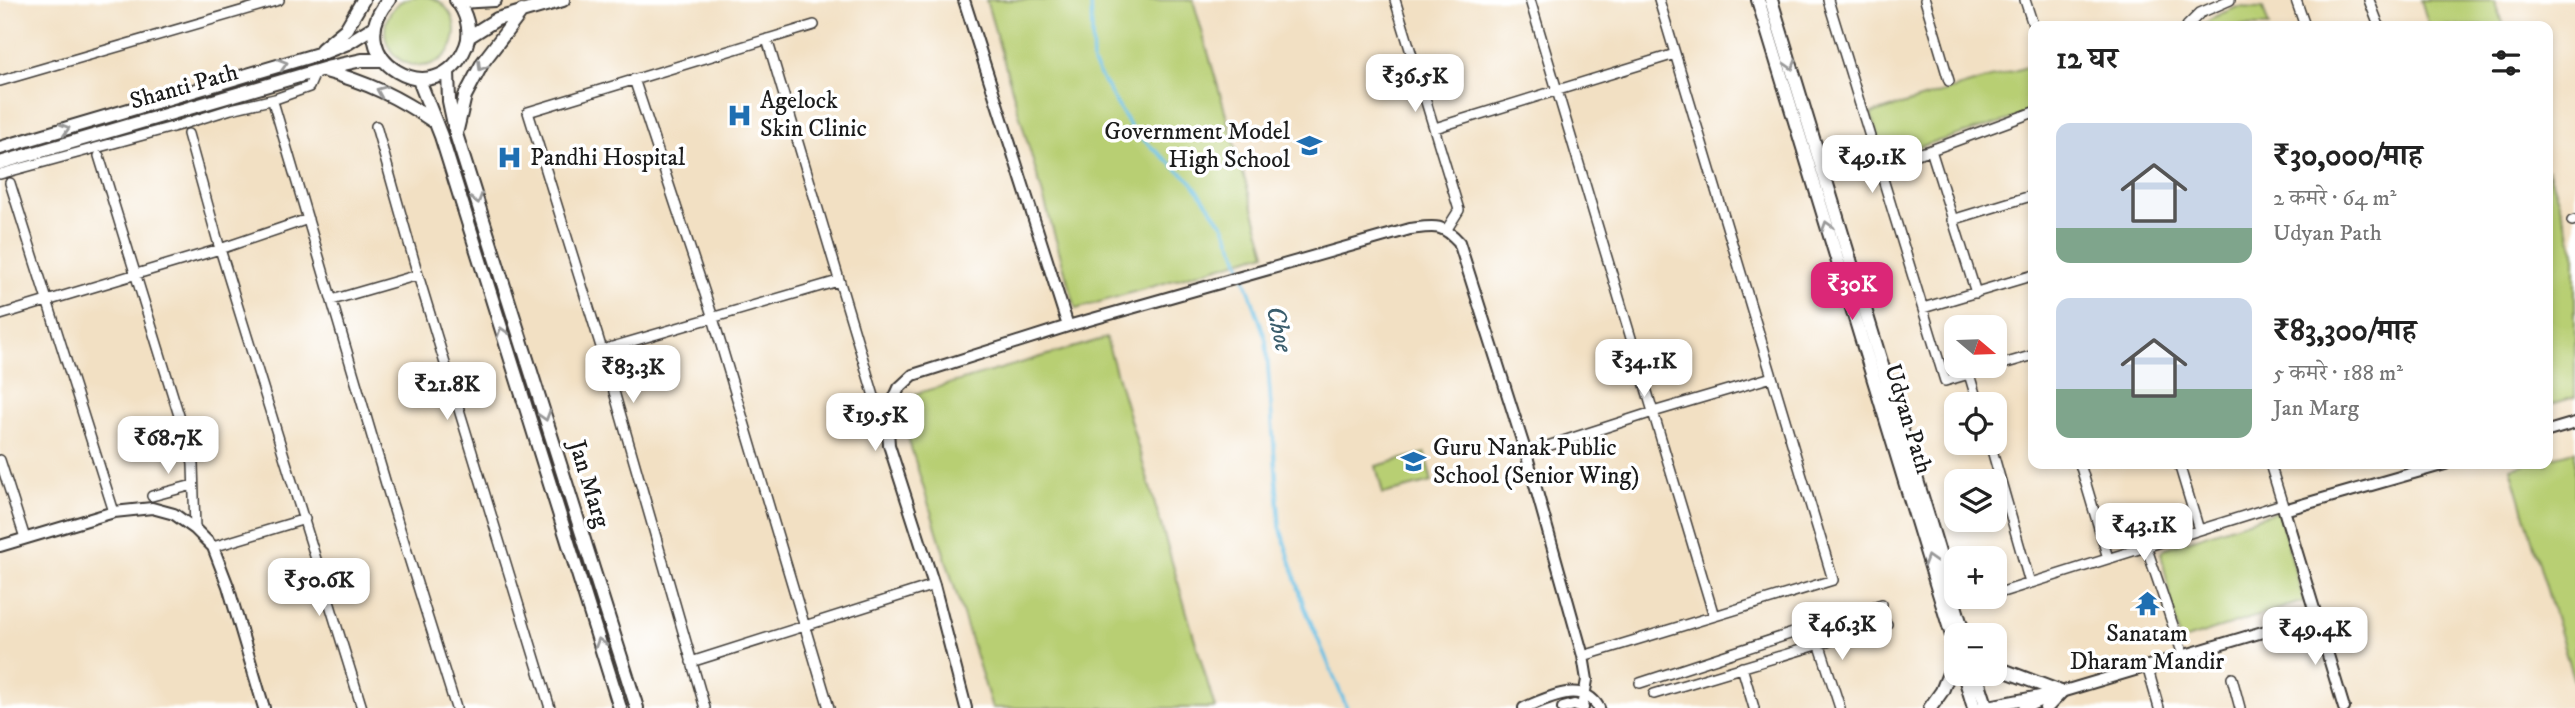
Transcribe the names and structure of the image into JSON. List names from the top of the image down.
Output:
{
  "streets": {
    "main road": ["Shanti Path", "Udyan Path", "Jan Marg"]
  },
  "water": ["Choe"],
  "places": {
    "hospital": ["Agelock Skin Clinic", "Pandhi Hospital"],
    "school or university": ["Government Model High School", "Guru Nanak Public School (Senior Wing)"],
    "temple": ["Sanatam Dharam Mandir"]
  },
  "north": "right",
  "page": {
    "heading": "12 घर",
    "price": [
      "₹36.5K",
      "₹49.1K",
      "₹30K",
      "₹34.1K",
      "₹83.3K",
      "₹21.8K",
      "₹19.5K",
      "₹68.7K",
      "₹43.1K",
      "₹50.6K",
      "₹46.3K",
      "₹49.4K"
    ],
    "list": [
      {
        "name": "₹30,000/माह",
        "note": "2 कमरे · 64 m² · Udyan Path"
      },
      {
        "name": "₹83,300/माह",
        "note": "5 कमरे · 188 m² · Jan Marg"
      }
    ],
    "map_buttons": ["+", "−"]
  }
}
